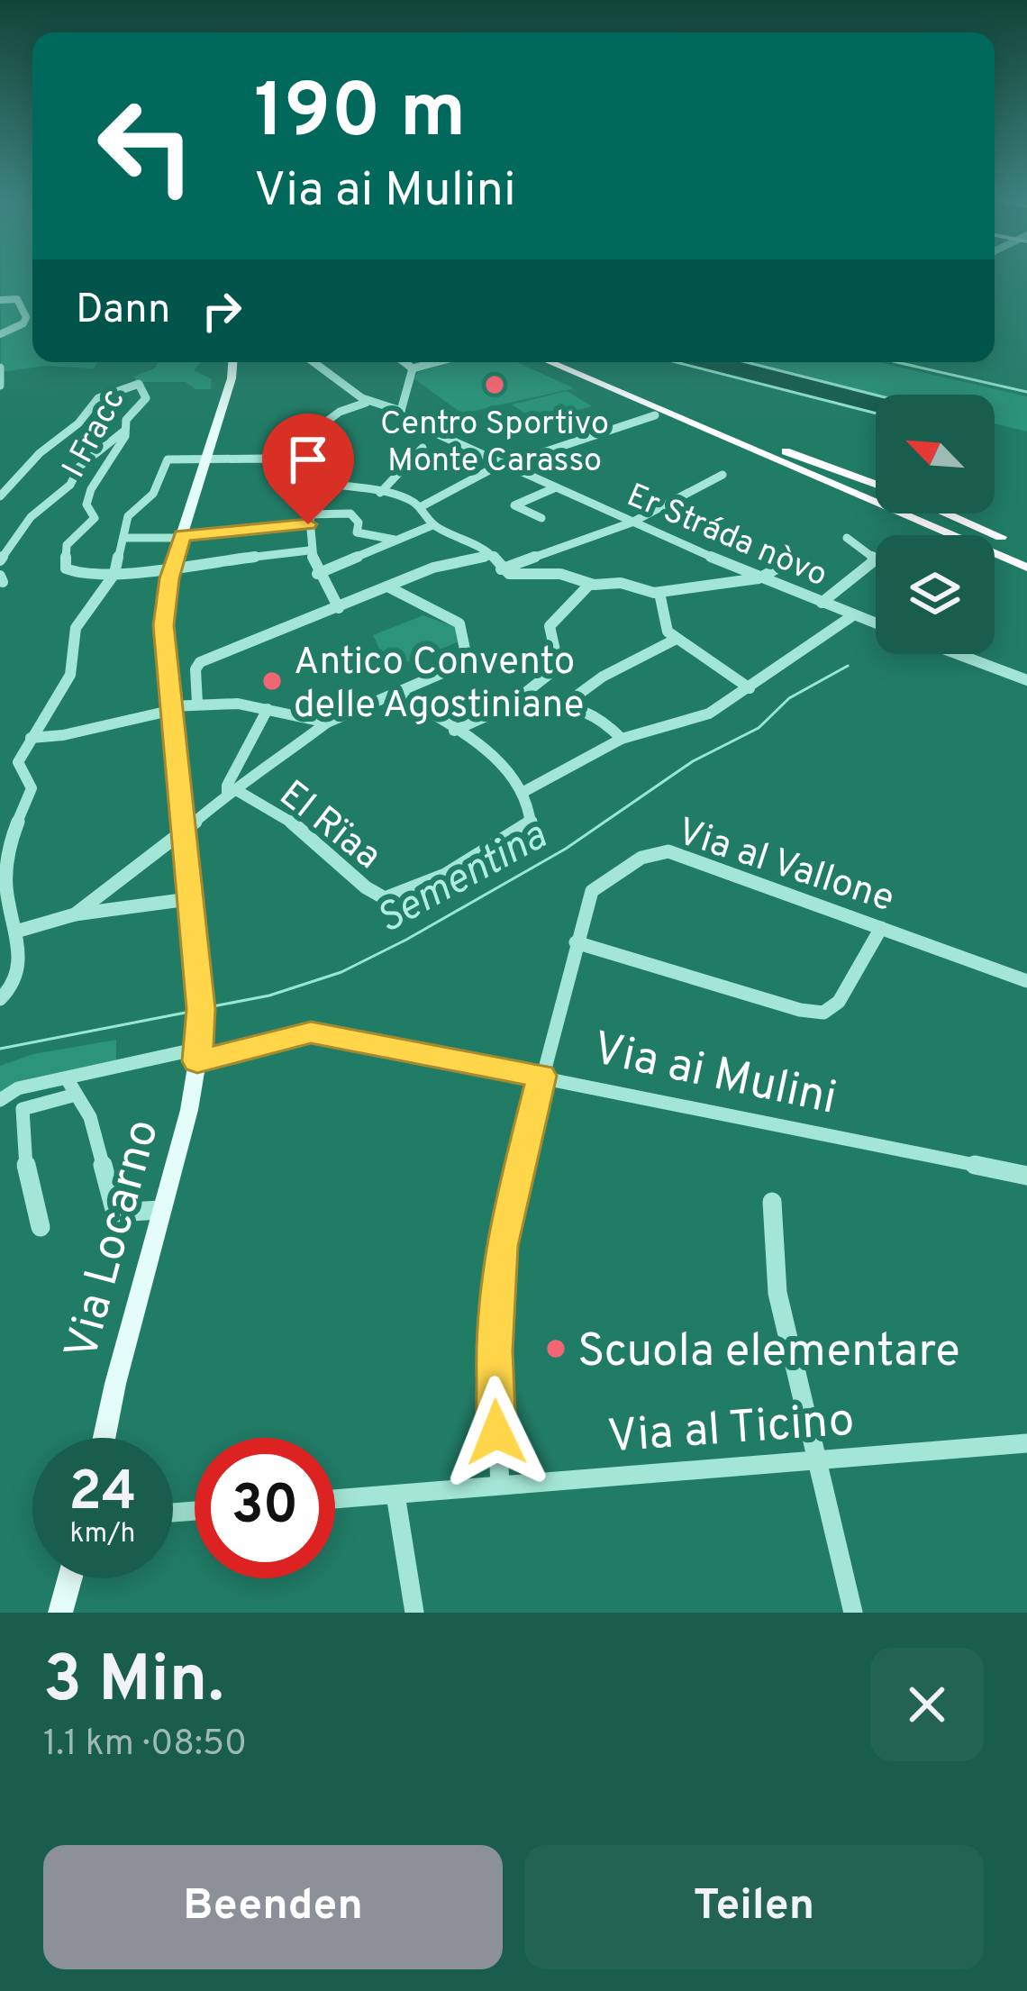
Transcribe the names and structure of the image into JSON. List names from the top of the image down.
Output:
{
  "streets": {
    "main road": ["Via Locarno"],
    "street": [
      "I Fracc",
      "Er Stráda nòvo",
      "El Rïaa",
      "Via al Vallone",
      "Via ai Mulini",
      "Via al Ticino"
    ]
  },
  "crossings": [
    ["I Fracc", "Via Locarno"],
    ["Via al Vallone", "Via ai Mulini"],
    ["Via al Vallone", "Via al Ticino"],
    ["Via ai Mulini", "Via Locarno"]
  ],
  "water": ["Sementina"],
  "places": ["Centro Sportivo Monte Carasso", "Antico Convento delle Agostiniane", "Scuola elementare"],
  "north": "top left",
  "page": {
    "turn": ["190 m", "Via ai Mulini"],
    "then": "Dann",
    "speed": "24 km/h",
    "limit": "30",
    "heading": ["3 Min.", "1.1 km · 08:50"],
    "buttons": ["Beenden", "Teilen"]
  }
}
